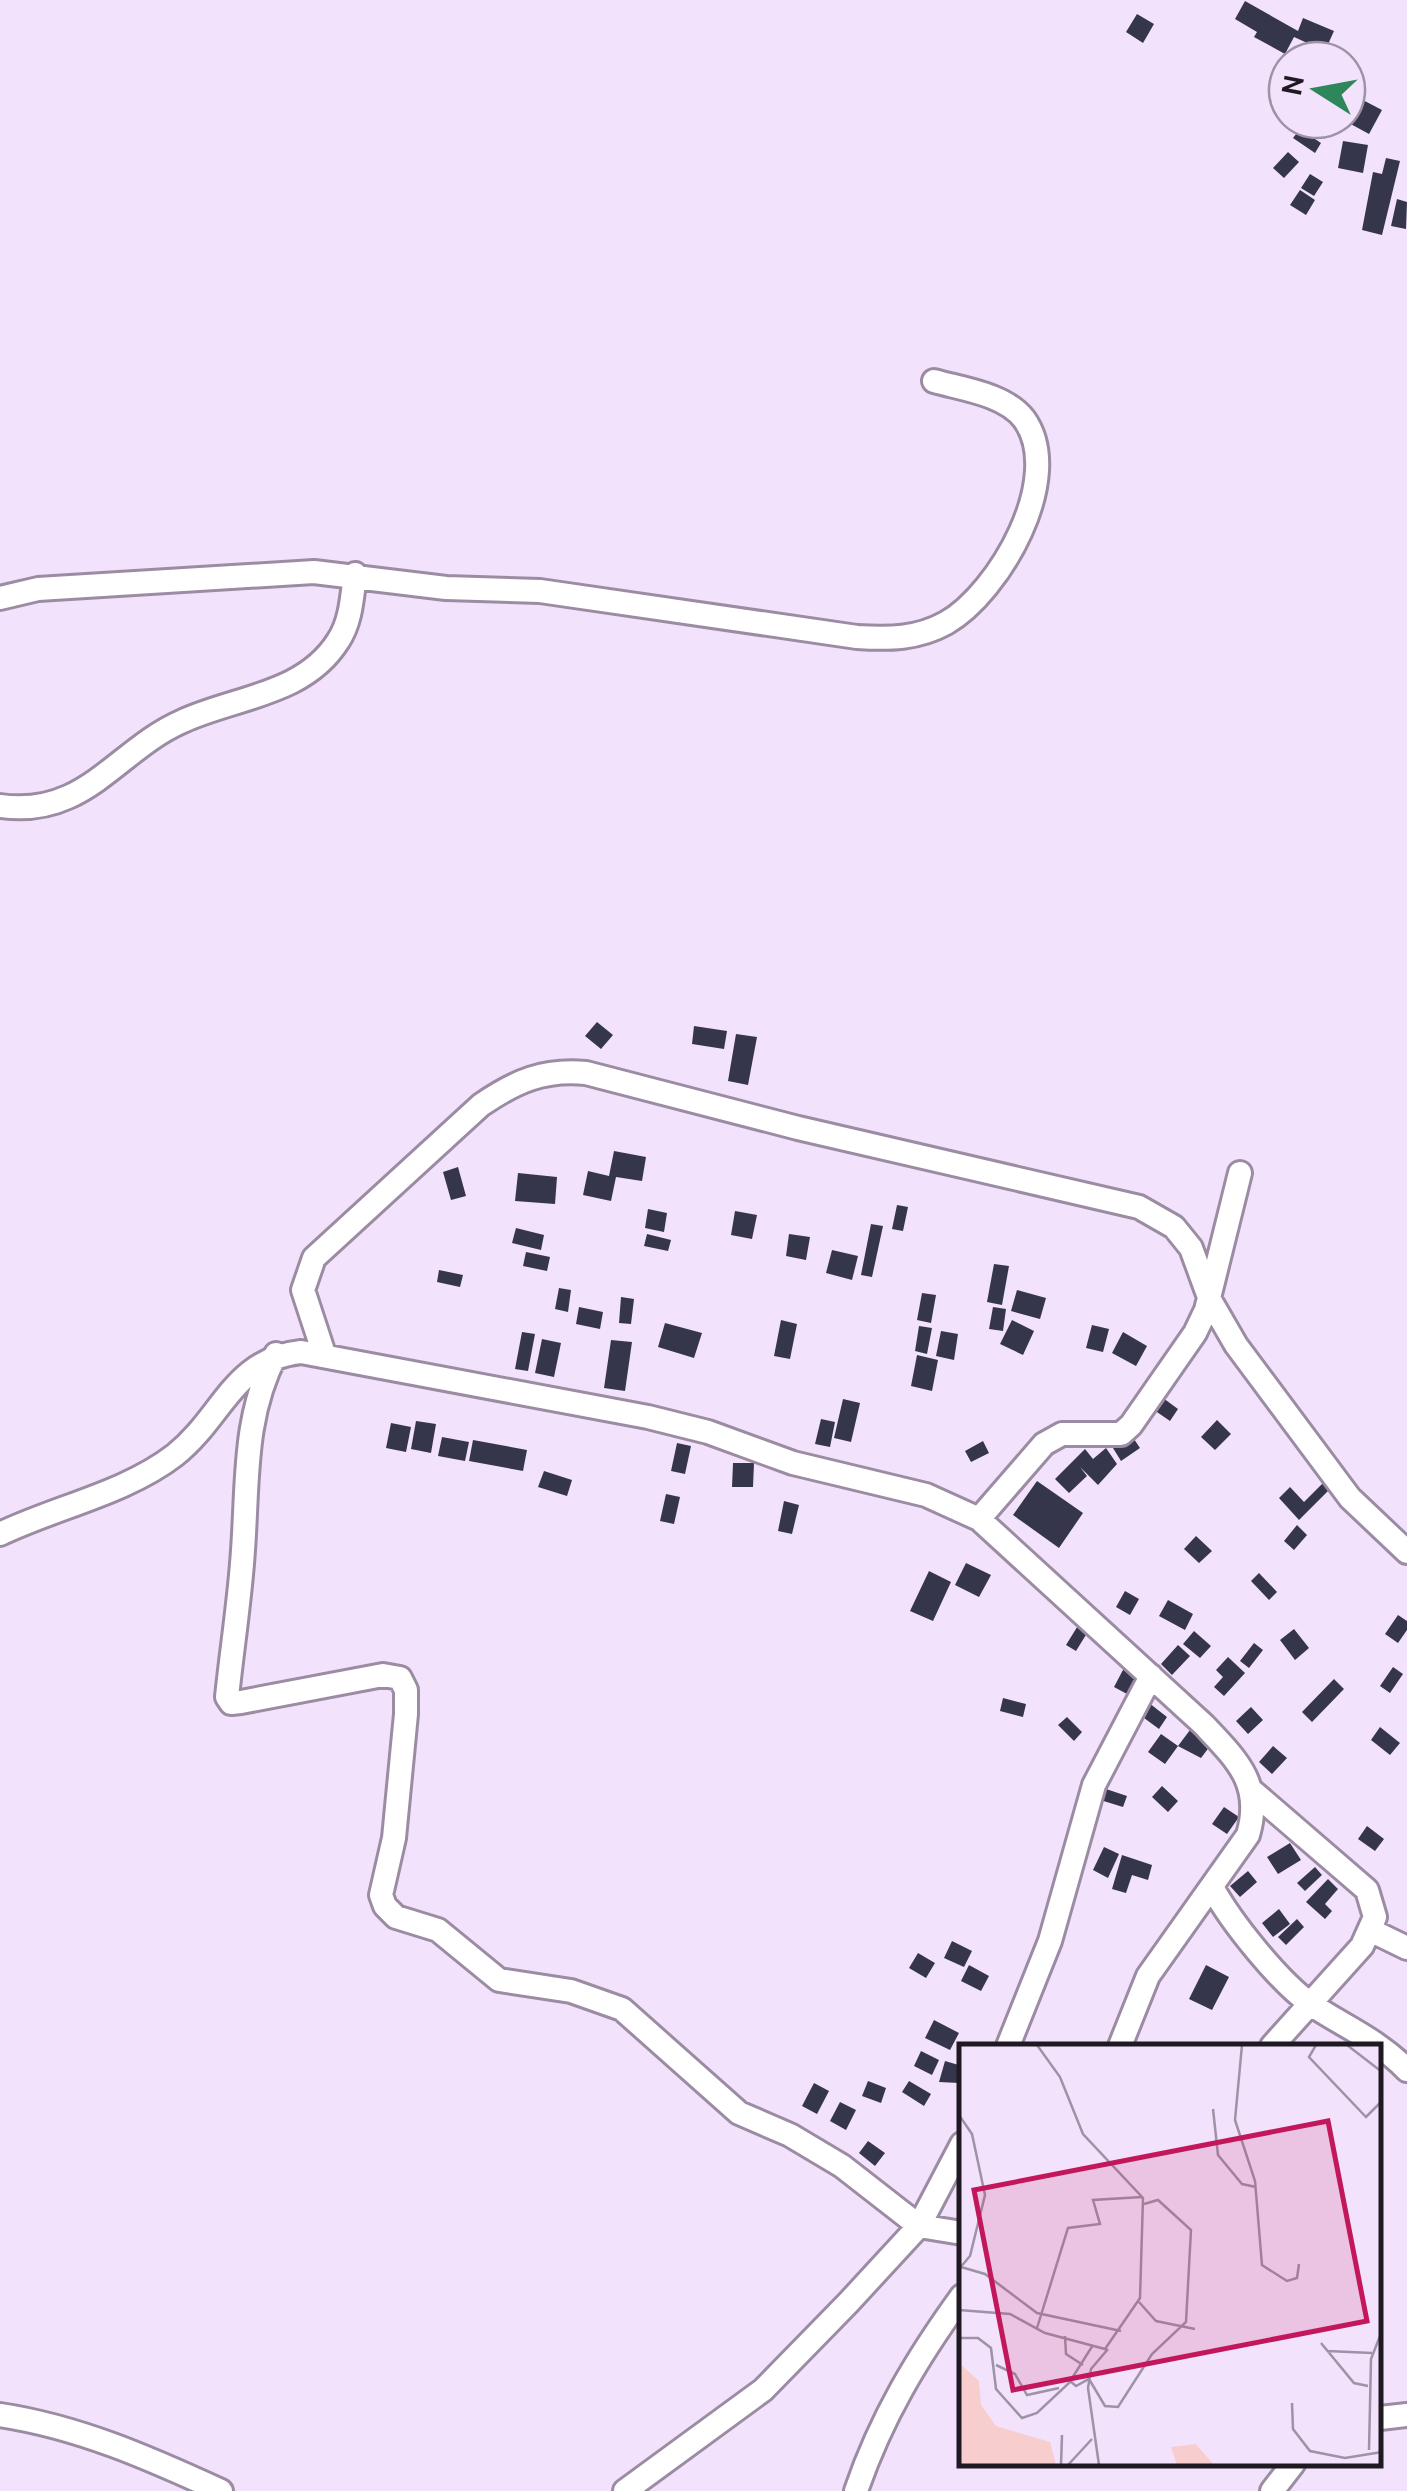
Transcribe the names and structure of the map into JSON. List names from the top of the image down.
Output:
{
  "north": "left"
}
